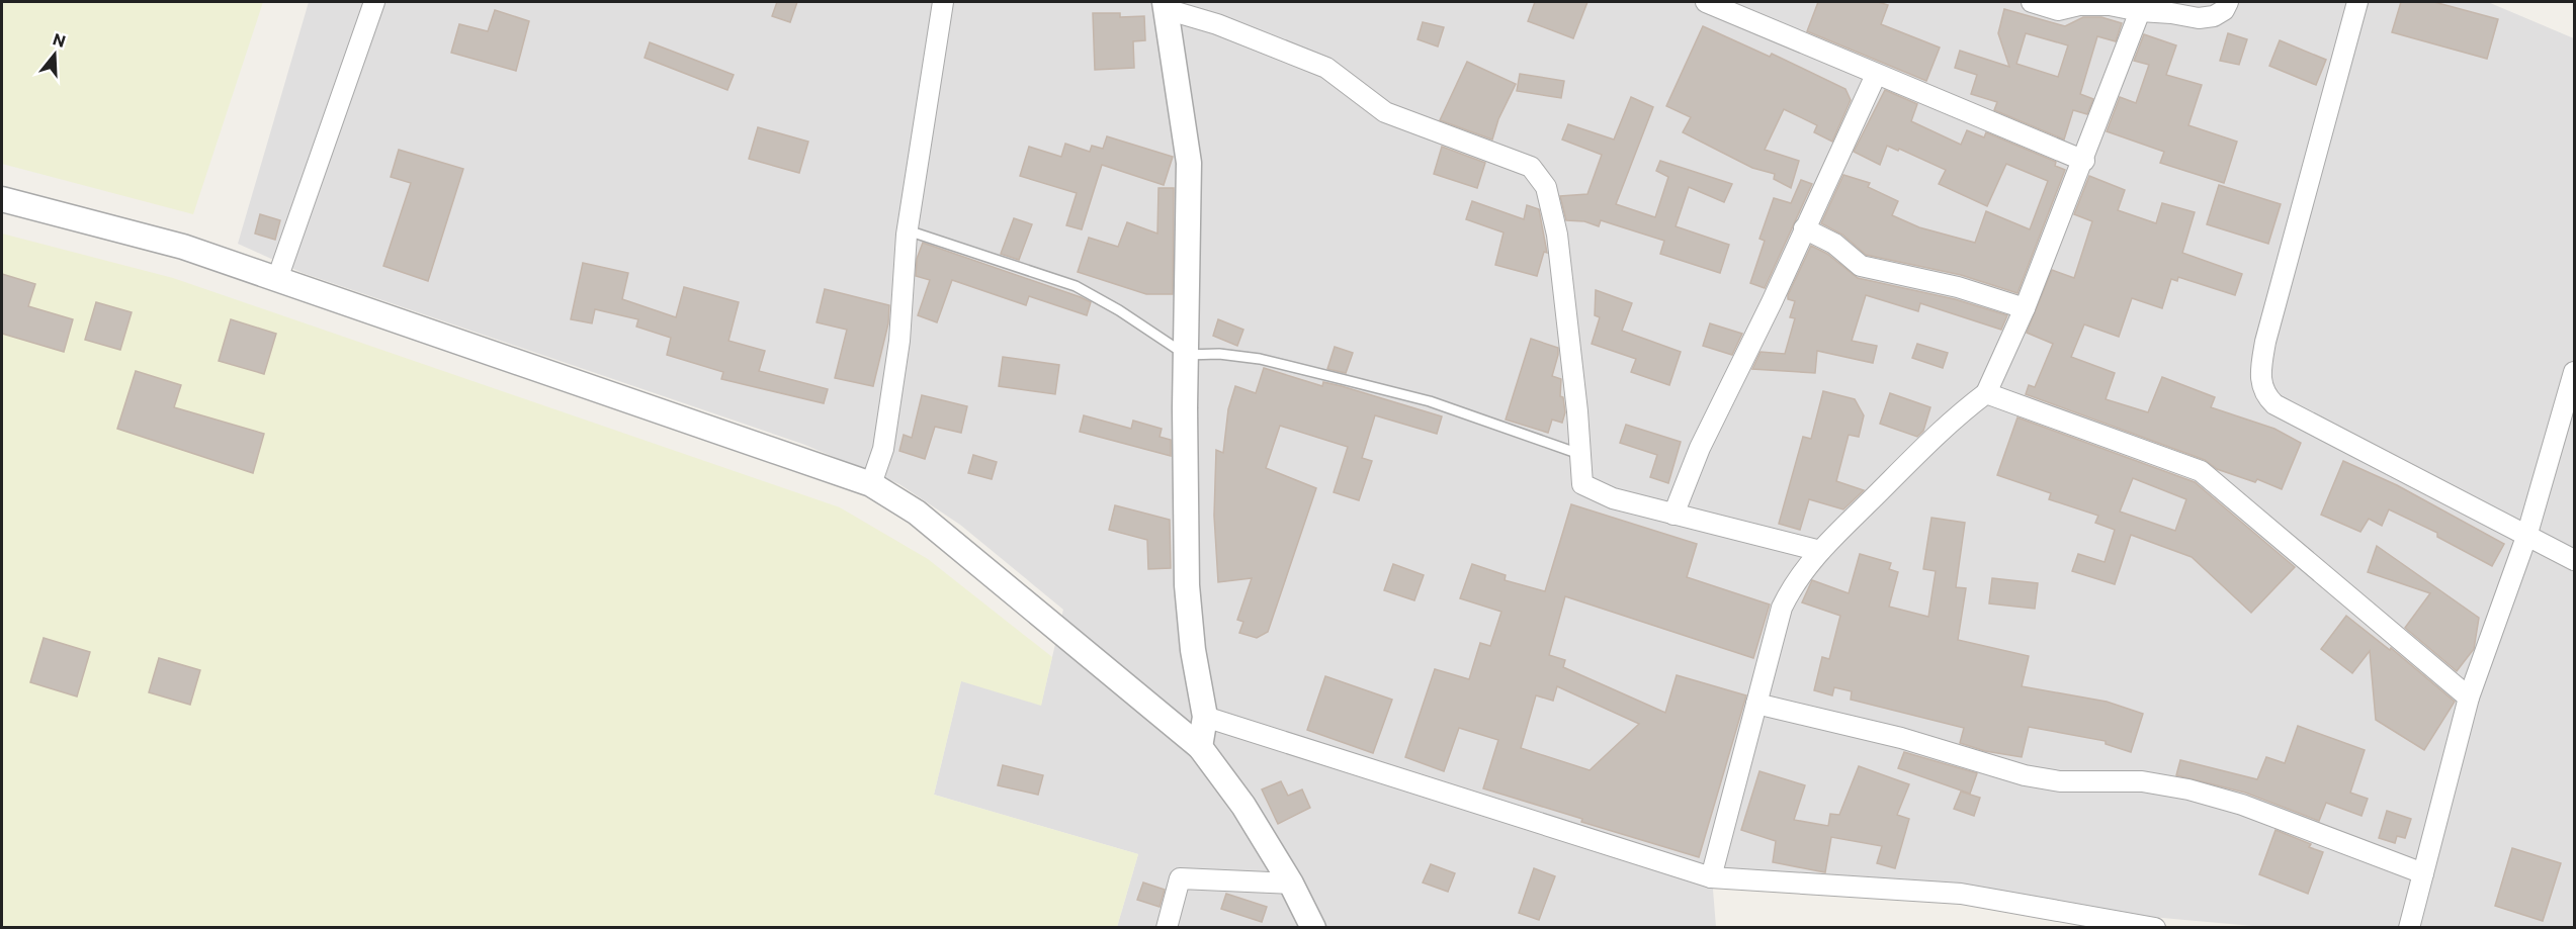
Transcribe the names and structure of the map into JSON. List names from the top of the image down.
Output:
{
  "north": "top"
}
